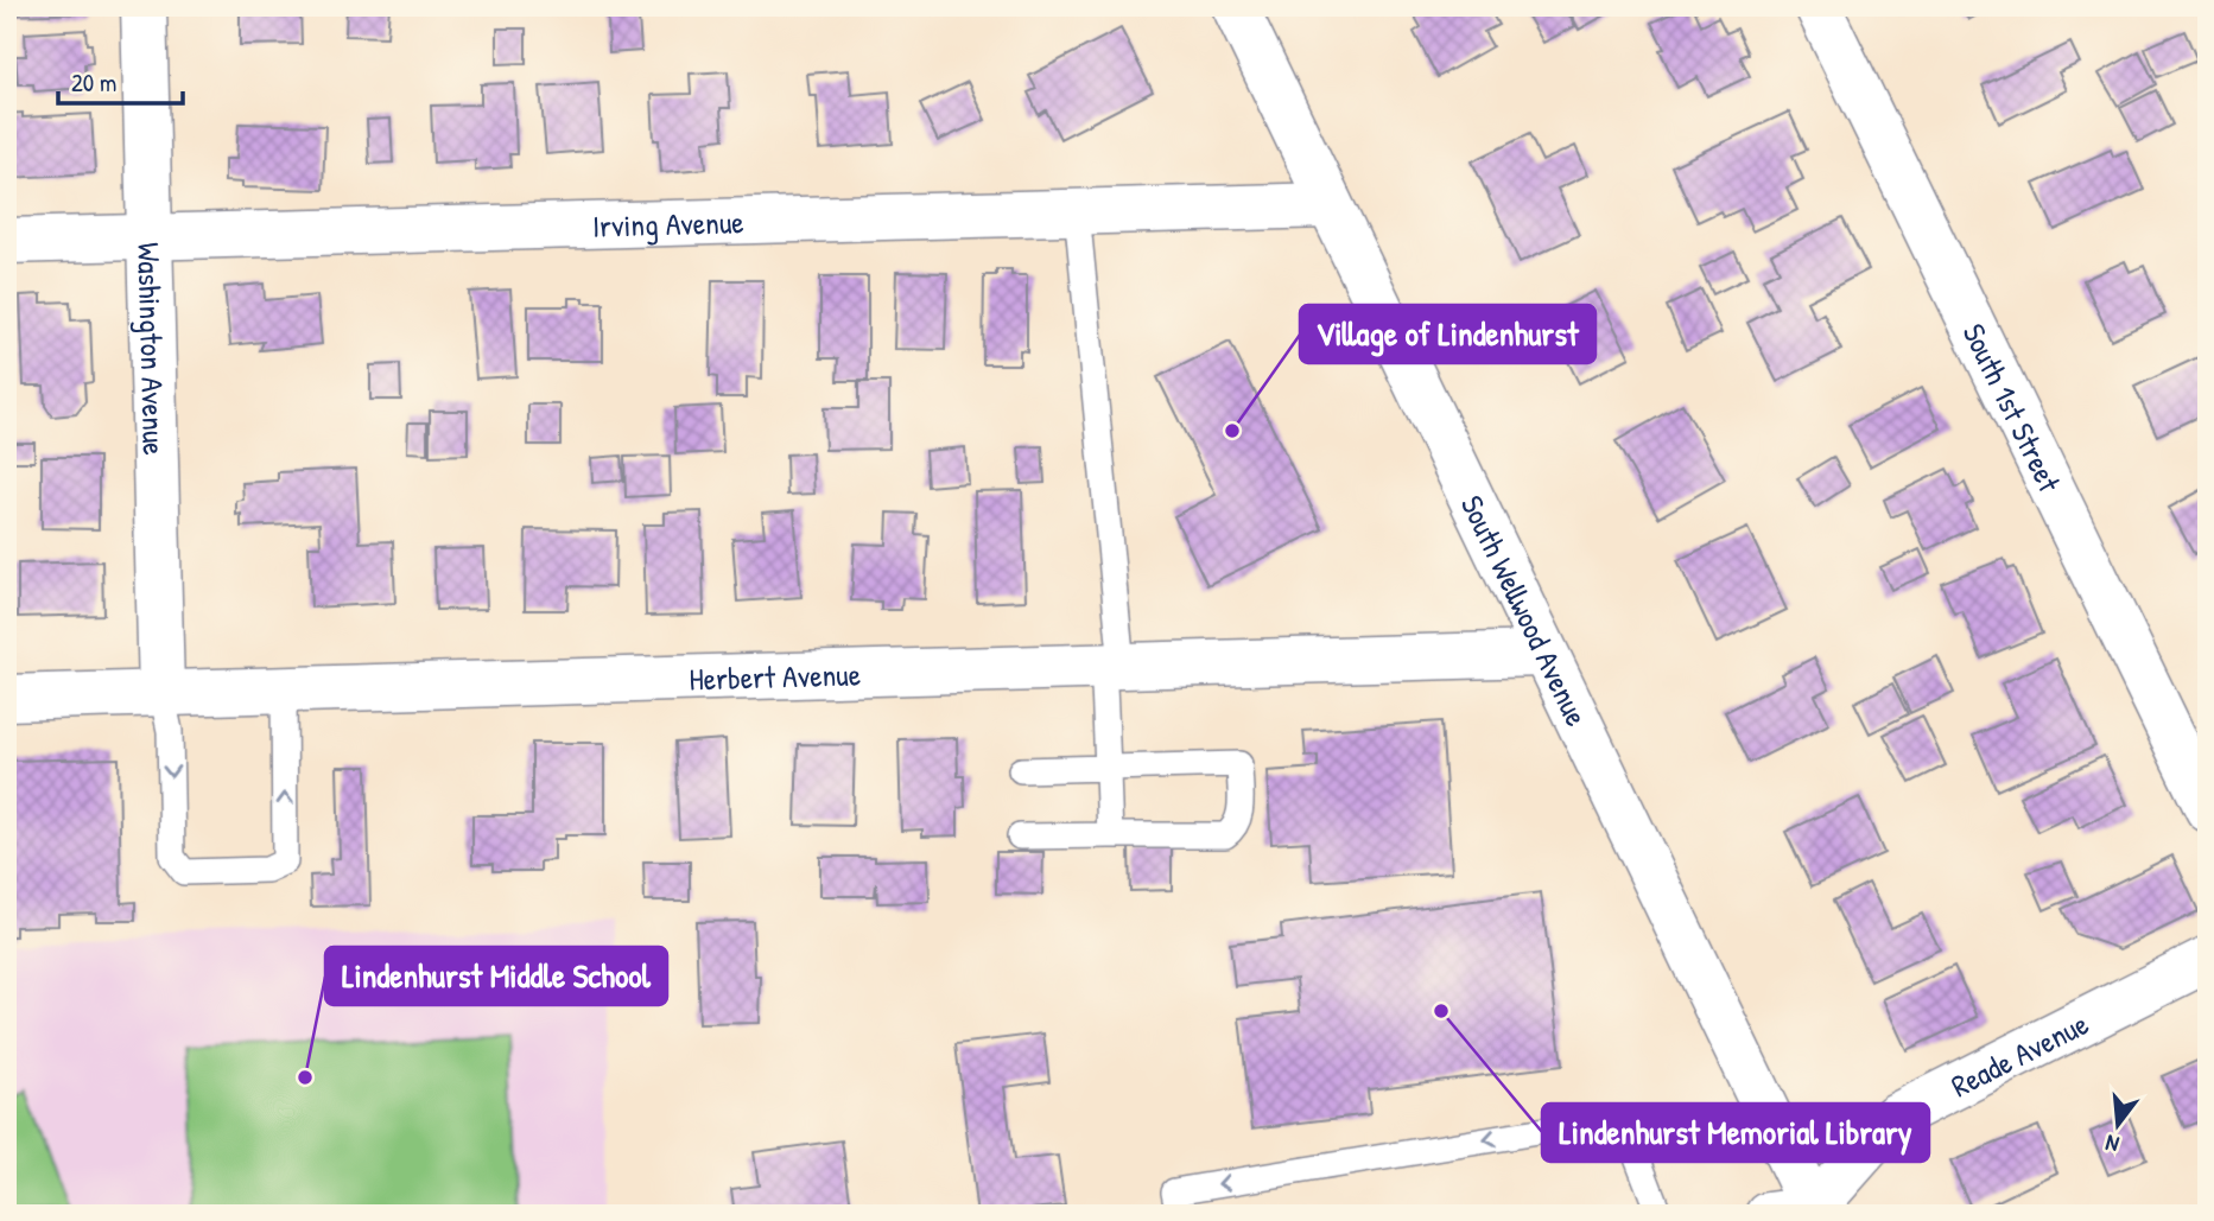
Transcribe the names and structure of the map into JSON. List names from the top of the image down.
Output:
{
  "streets": {
    "street": [
      "Irving Avenue",
      "Washington Avenue",
      "South 1st Street",
      "South Wellwood Avenue",
      "Herbert Avenue",
      "Reade Avenue"
    ]
  },
  "crossings": [
    ["Irving Avenue", "Washington Avenue"],
    ["Irving Avenue", "South Wellwood Avenue"],
    ["Washington Avenue", "Herbert Avenue"],
    ["South Wellwood Avenue", "Herbert Avenue"],
    ["South Wellwood Avenue", "Reade Avenue"]
  ],
  "places": ["Village of Lindenhurst", "Lindenhurst Memorial Library", "Lindenhurst Middle School"],
  "scale_bar": "20 m",
  "north": "bottom"
}
